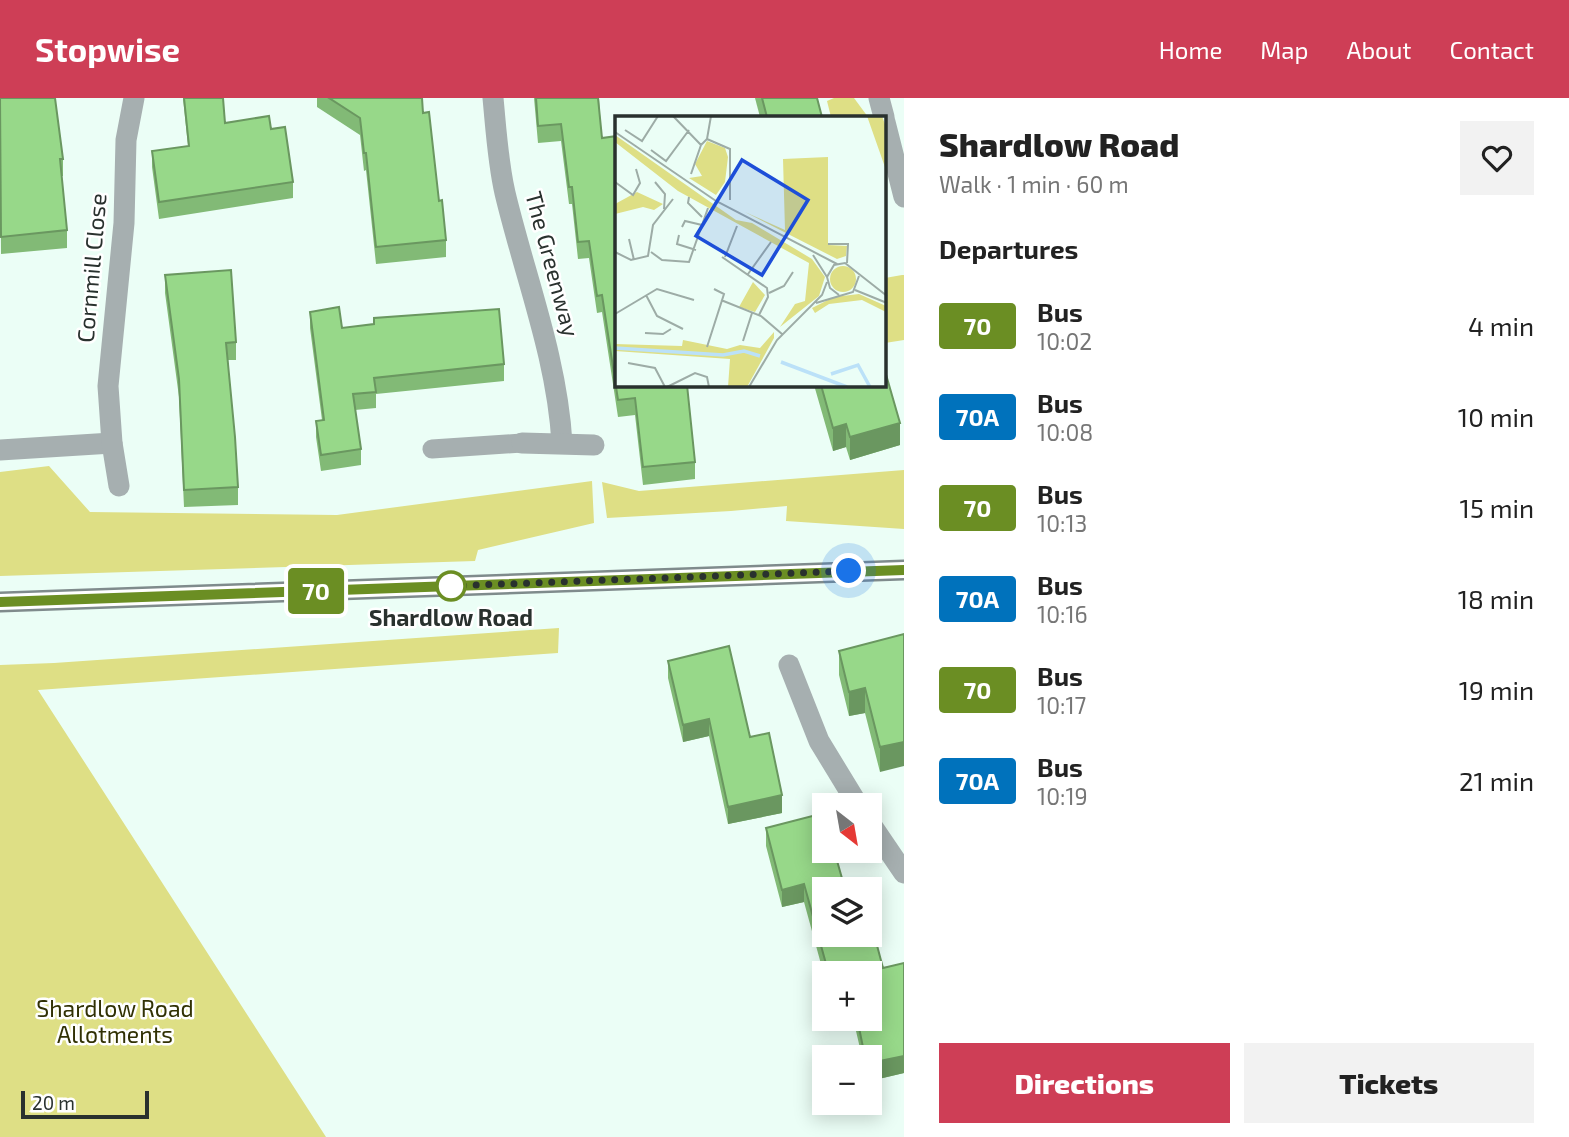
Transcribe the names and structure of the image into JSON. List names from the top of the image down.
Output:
{
  "streets": {
    "street": ["The Greenway", "Cornmill Close"]
  },
  "parks": ["Shardlow Road Allotments"],
  "places": ["Shardlow Road"],
  "lines": ["bus line 70"],
  "scale_bar": "20 m",
  "north": "bottom right",
  "page": {
    "header": "Stopwise",
    "nav": [
      "Home",
      "Map",
      "About",
      "Contact"
    ],
    "on_map": "70",
    "heading": [
      ["Shardlow Road", "Walk · 1 min · 60 m"],
      "Departures"
    ],
    "list": [
      {
        "mark": "70",
        "name": "Bus",
        "note": "10:02",
        "value": "4 min"
      },
      {
        "mark": "70A",
        "name": "Bus",
        "note": "10:08",
        "value": "10 min"
      },
      {
        "mark": "70",
        "name": "Bus",
        "note": "10:13",
        "value": "15 min"
      },
      {
        "mark": "70A",
        "name": "Bus",
        "note": "10:16",
        "value": "18 min"
      },
      {
        "mark": "70",
        "name": "Bus",
        "note": "10:17",
        "value": "19 min"
      },
      {
        "mark": "70A",
        "name": "Bus",
        "note": "10:19",
        "value": "21 min"
      }
    ],
    "map_buttons": ["+", "−"],
    "buttons": ["Directions", "Tickets"],
    "scale": "20 m"
  }
}
